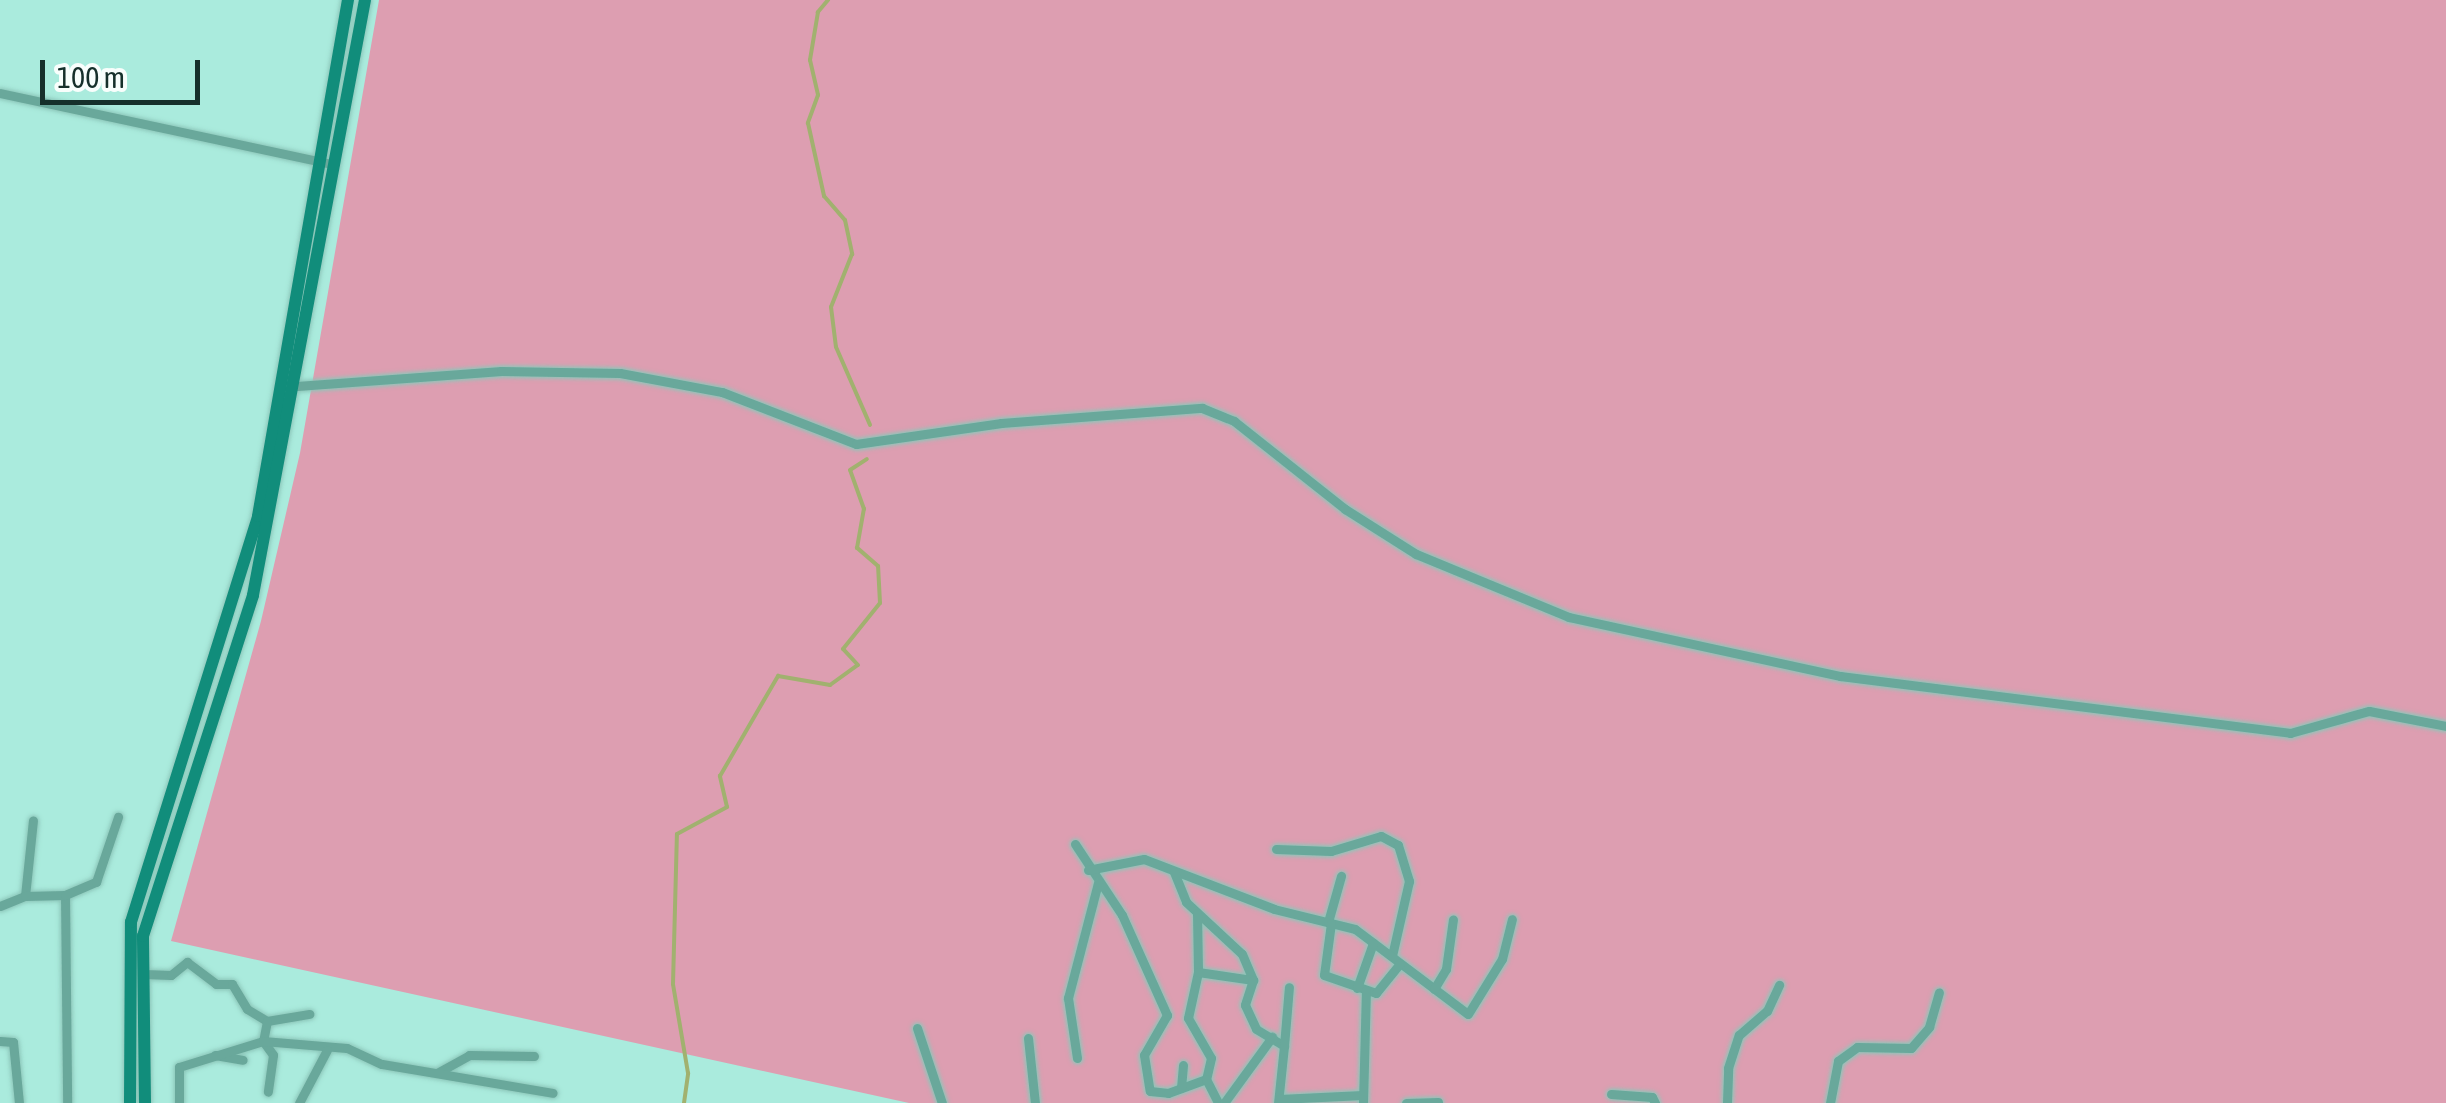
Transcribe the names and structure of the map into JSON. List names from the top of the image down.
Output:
{
  "scale_bar": "100 m"
}
